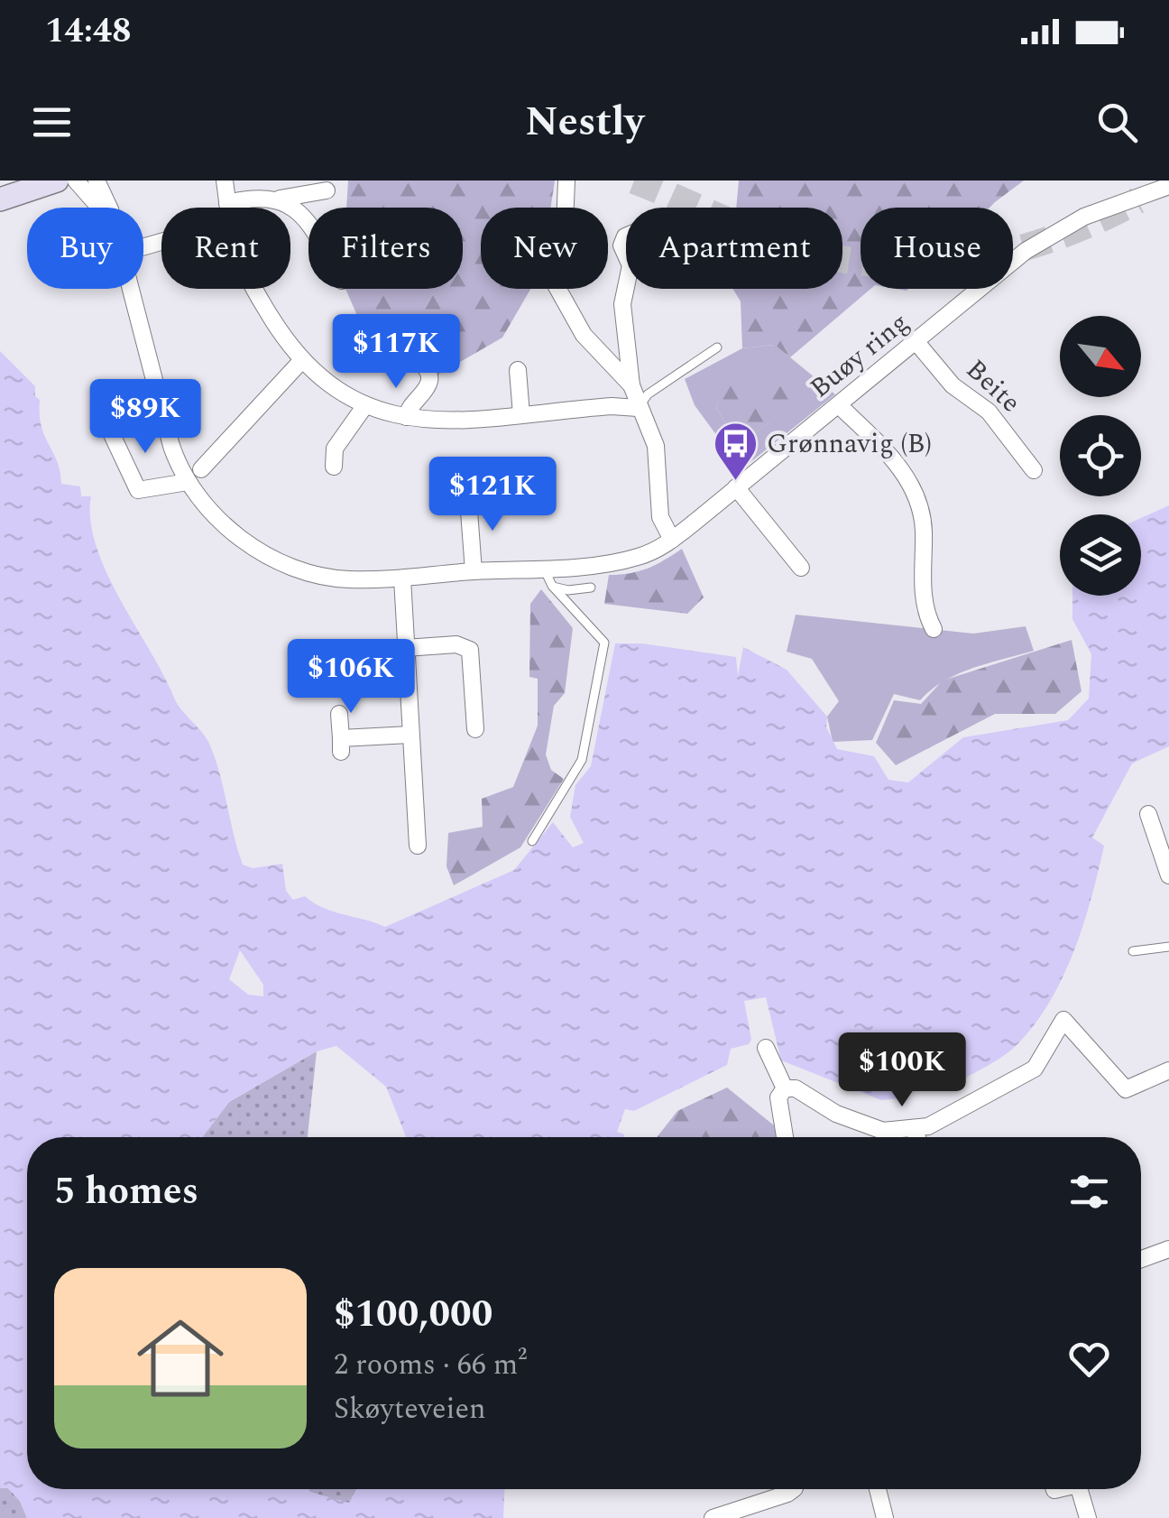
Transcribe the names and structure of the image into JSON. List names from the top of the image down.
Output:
{
  "streets": {
    "street": ["Buøy ring", "Beite"]
  },
  "crossings": [
    ["Buøy ring", "Beite"]
  ],
  "places": {
    "bus stop": ["Grønnavig (B)"]
  },
  "north": "bottom right",
  "page": {
    "status": "14:48",
    "header": "Nestly",
    "chip": [
      "Buy",
      "Rent",
      "Filters",
      "New",
      "Apartment",
      "House"
    ],
    "price": [
      "$117K",
      "$89K",
      "$121K",
      "$106K",
      "$100K"
    ],
    "heading": "5 homes",
    "list": [
      {
        "name": "$100,000",
        "note": "2 rooms · 66 m² · Skøyteveien"
      }
    ]
  }
}
